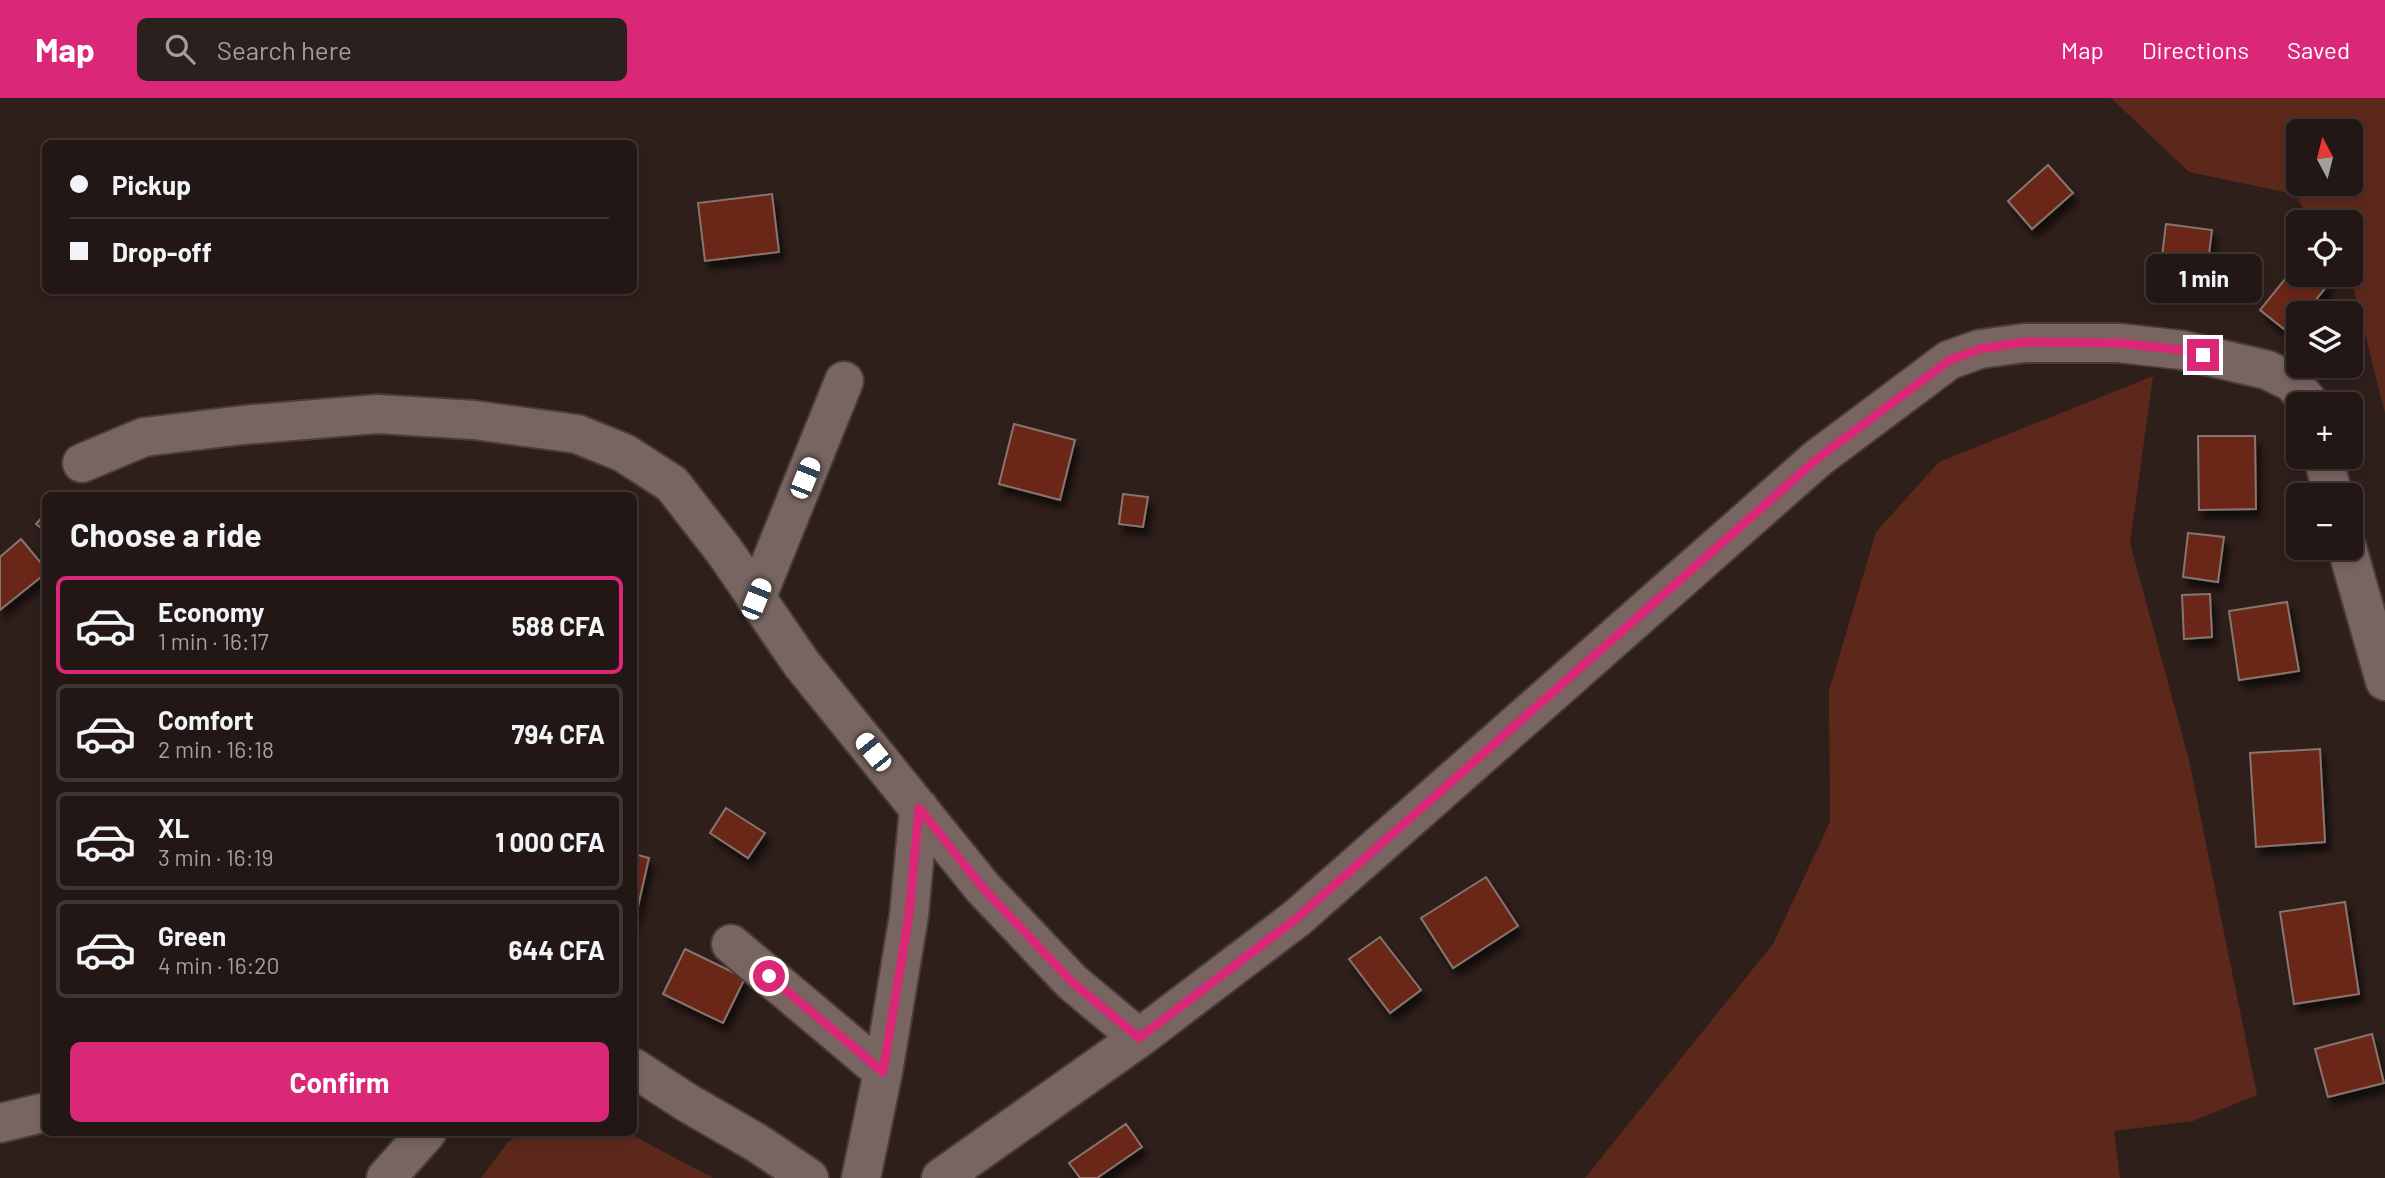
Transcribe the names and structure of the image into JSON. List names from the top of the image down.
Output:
{
  "north": "top",
  "page": {
    "header": "Map",
    "search": "Search here",
    "nav": ["Map", "Directions", "Saved"],
    "map_buttons": ["+", "−"],
    "banner": ["Pickup", "Drop-off"],
    "bubble": "1 min",
    "heading": "Choose a ride",
    "list": [
      {
        "name": "Economy",
        "note": "1 min · 16:17",
        "value": "588 CFA"
      },
      {
        "name": "Comfort",
        "note": "2 min · 16:18",
        "value": "794 CFA"
      },
      {
        "name": "XL",
        "note": "3 min · 16:19",
        "value": "1 000 CFA"
      },
      {
        "name": "Green",
        "note": "4 min · 16:20",
        "value": "644 CFA"
      }
    ],
    "buttons": "Confirm"
  }
}
